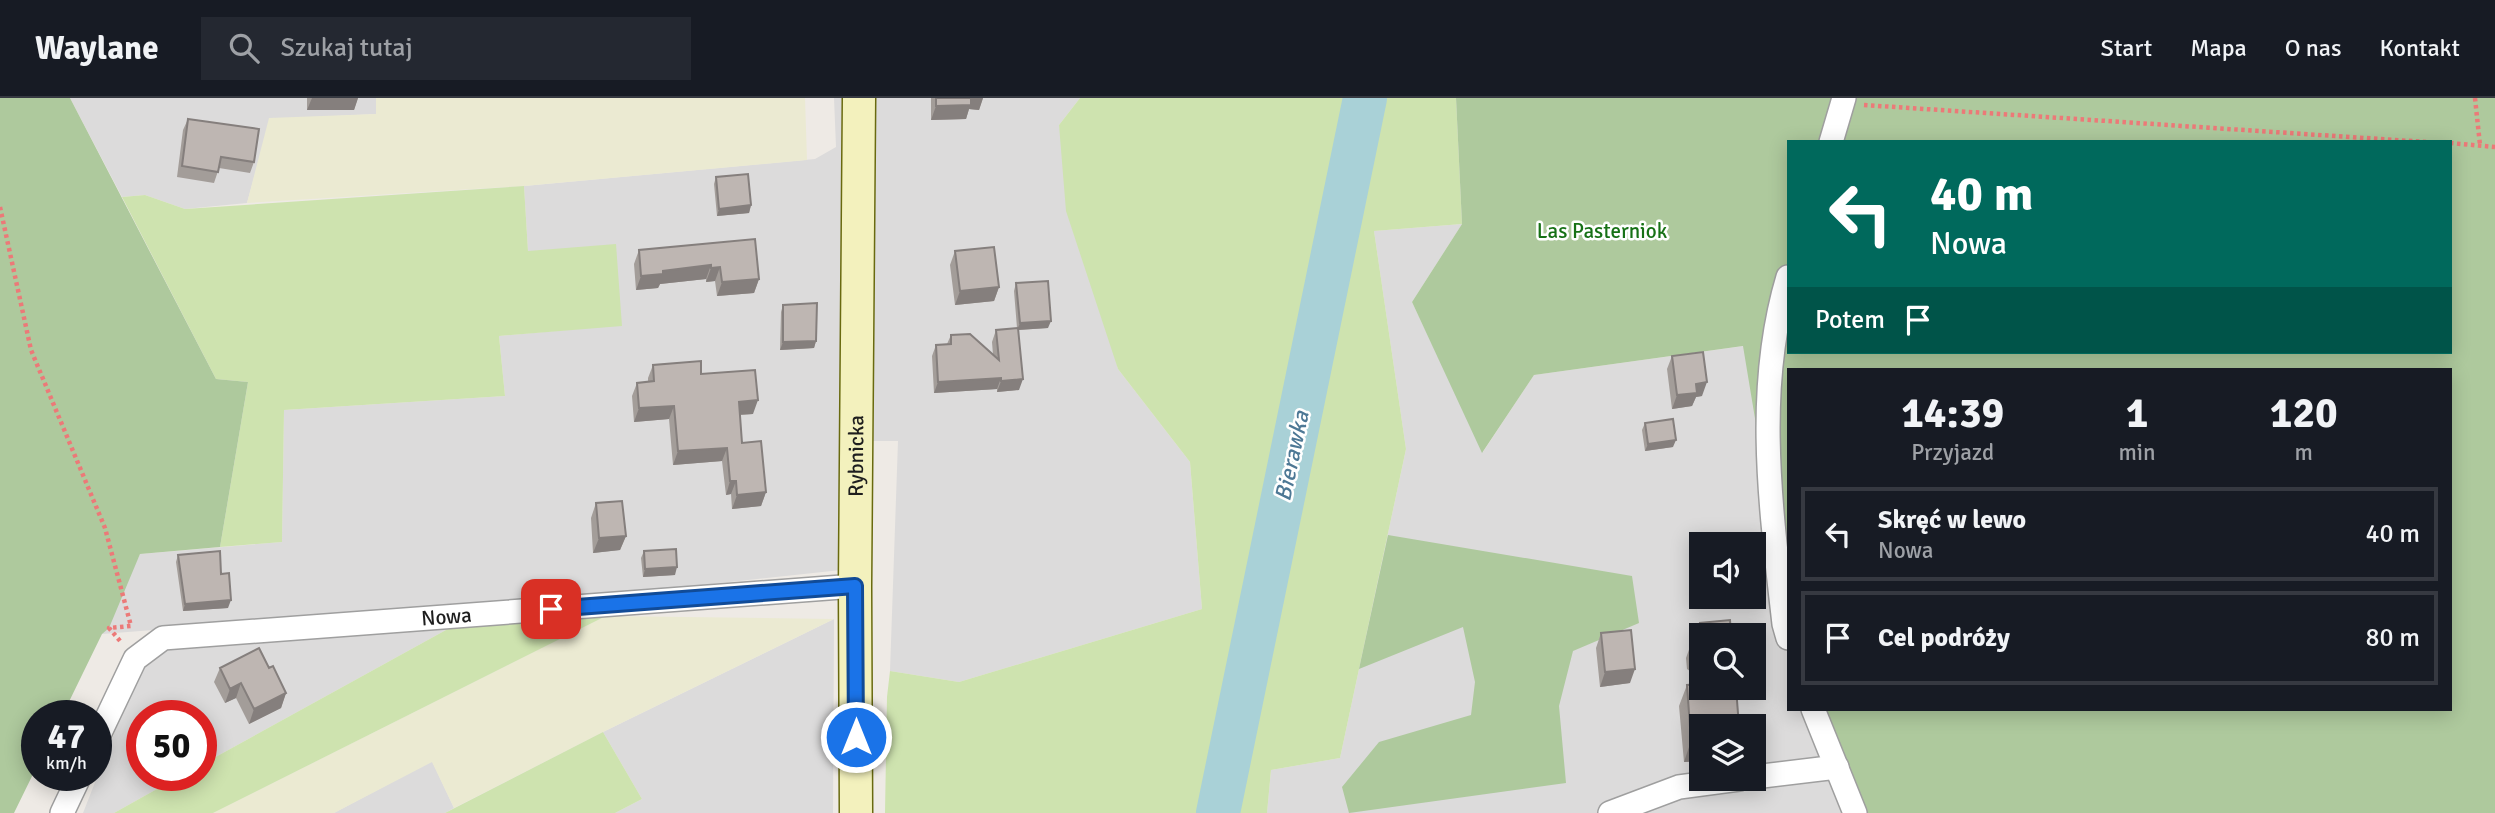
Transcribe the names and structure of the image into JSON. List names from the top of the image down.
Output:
{
  "streets": {
    "main road": ["Rybnicka"],
    "street": ["Nowa"]
  },
  "crossings": [
    ["Rybnicka", "Nowa"]
  ],
  "water": ["Bierawka"],
  "parks": ["Las Pasterniok"],
  "page": {
    "header": "Waylane",
    "search": "Szukaj tutaj",
    "nav": [
      "Start",
      "Mapa",
      "O nas",
      "Kontakt"
    ],
    "turn": ["40 m", "Nowa"],
    "then": "Potem",
    "eta": [
      "14:39",
      "Przyjazd",
      "1",
      "min",
      "120",
      "m"
    ],
    "list": [
      {
        "name": "Skręć w lewo",
        "note": "Nowa",
        "value": "40 m"
      },
      {
        "name": "Cel podróży",
        "value": "80 m"
      }
    ],
    "speed": "47 km/h",
    "limit": "50"
  }
}
